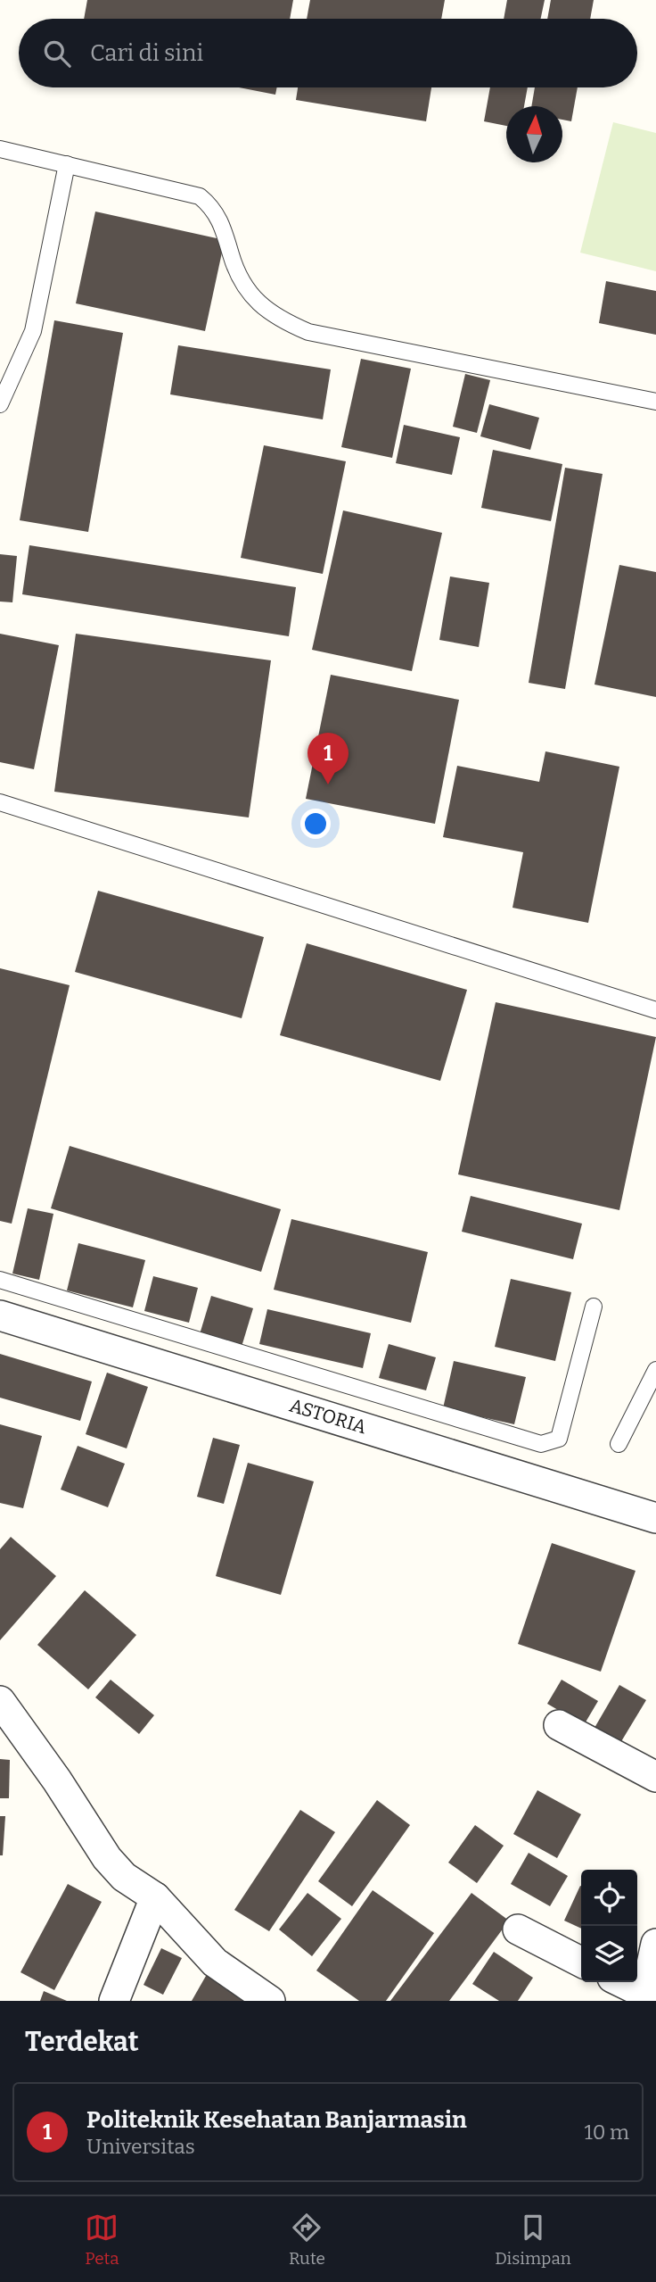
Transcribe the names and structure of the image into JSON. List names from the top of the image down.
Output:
{
  "streets": {
    "street": ["ASTORIA"]
  },
  "north": "top",
  "page": {
    "search": "Cari di sini",
    "pins": "1",
    "heading": "Terdekat",
    "list": [
      {
        "mark": "1",
        "name": "Politeknik Kesehatan Banjarmasin",
        "note": "Universitas",
        "value": "10 m"
      }
    ],
    "nav": ["Peta", "Rute", "Disimpan"]
  }
}
